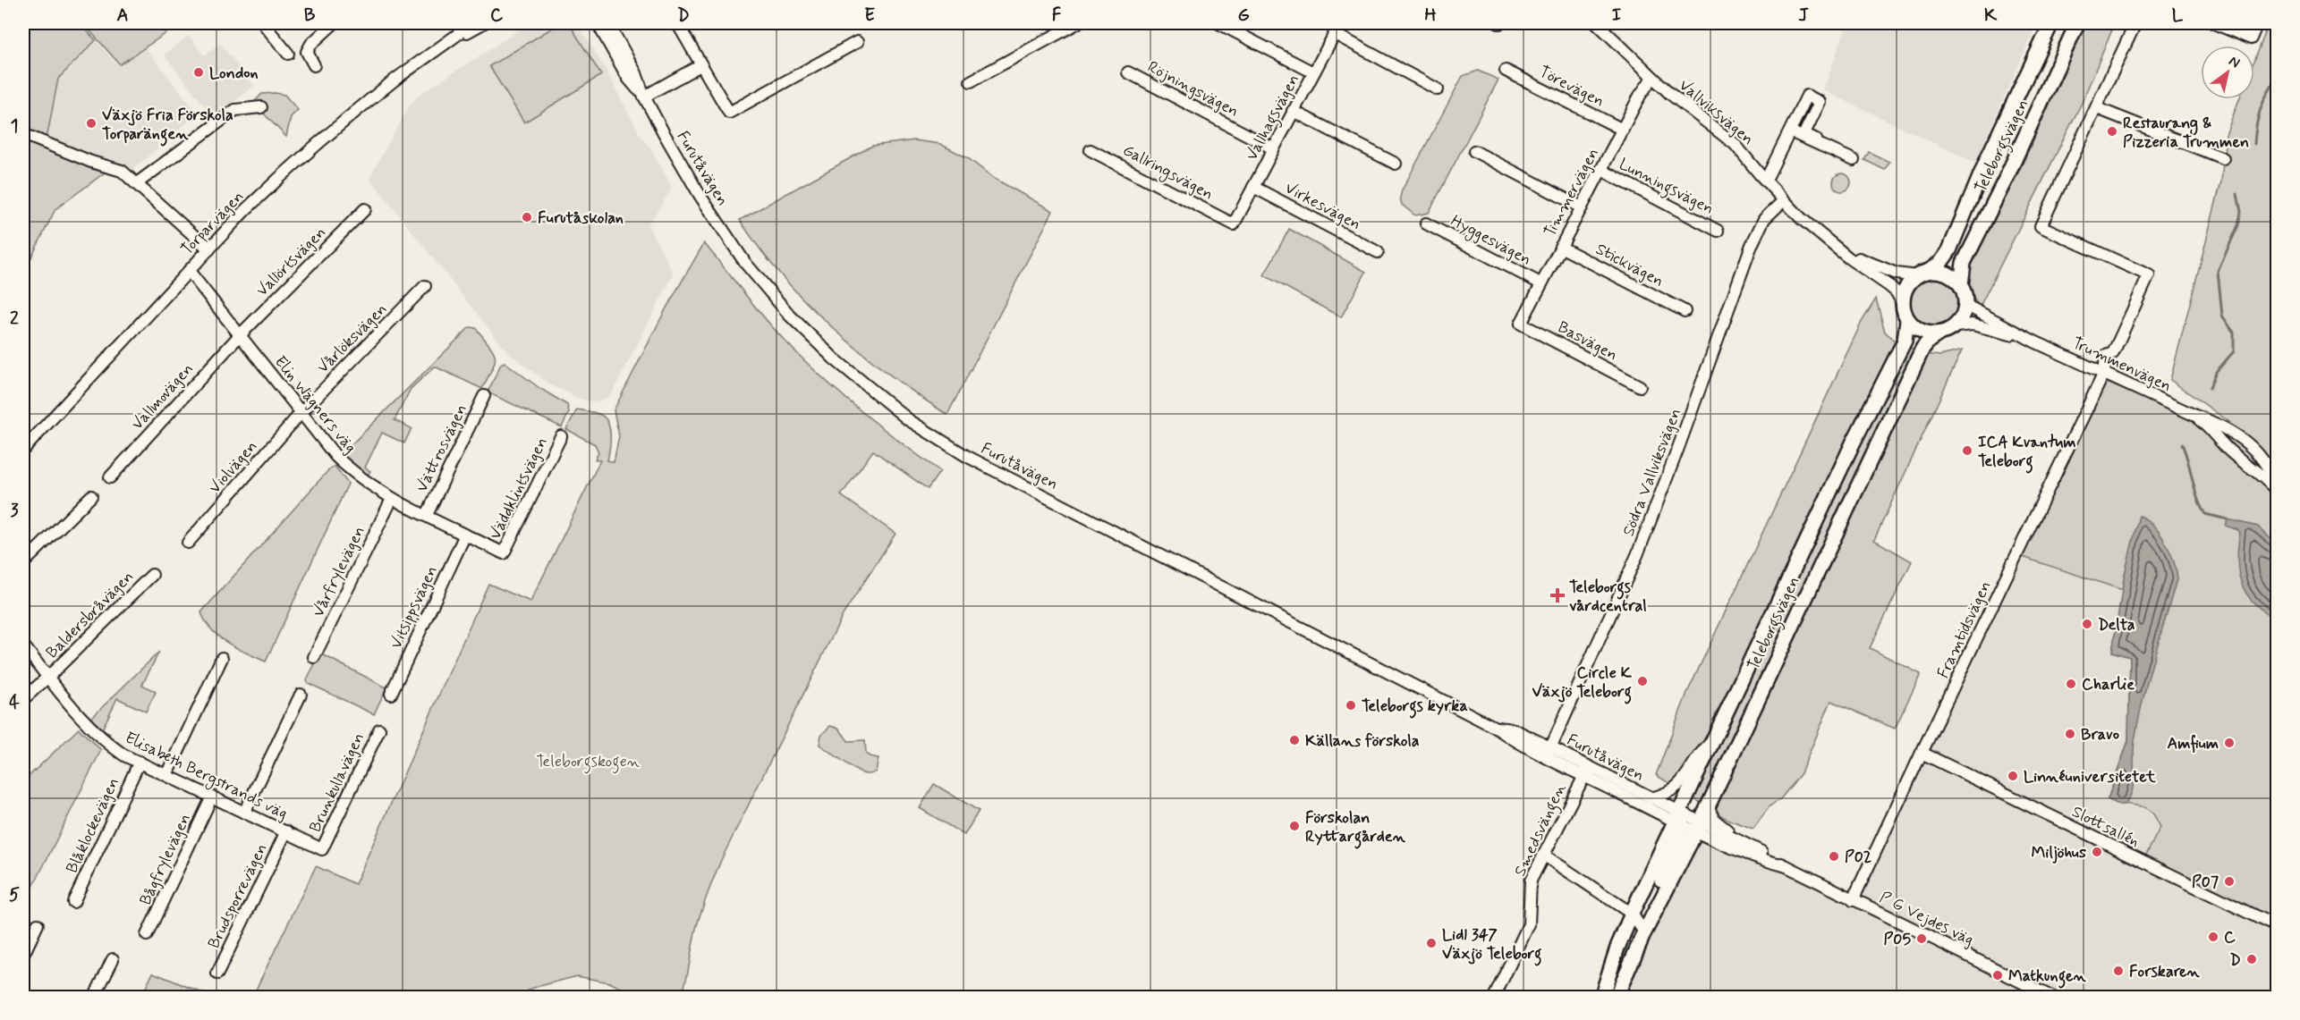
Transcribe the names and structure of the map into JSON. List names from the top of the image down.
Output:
{
  "streets": {
    "main road": ["Teleborgsvägen"],
    "street": [
      "Törevägen",
      "Röjningsvägen",
      "Vallviksvägen",
      "Vallhagsvägen",
      "Furutåvägen",
      "Gallringsvägen",
      "Lunningsvägen",
      "Timmervägen",
      "Virkesvägen",
      "Torparvägen",
      "Hyggesvägen",
      "Vallörtsvägen",
      "Stickvägen",
      "Vårlöksvägen",
      "Basvägen",
      "Trummenvägen",
      "Vallmovägen",
      "Elin Wägners väg",
      "Vättrosvägen",
      "Violvägen",
      "Södra Vallviksvägen",
      "Väddklintsvägen",
      "Vårfrylevägen",
      "Vitsippsvägen",
      "Baldersbråvägen",
      "Framtidsvägen",
      "Elisabeth Bergstrands väg",
      "Brunkullavägen",
      "Blåklockevägen",
      "Slottsallén",
      "Smedsvängen",
      "Bågfrylevägen",
      "Brudsporrevägen",
      "P G Vejdes väg"
    ]
  },
  "crossings": [
    ["Törevägen", "Timmervägen"],
    ["Röjningsvägen", "Vallhagsvägen"],
    ["Vallviksvägen", "Teleborgsvägen"],
    ["Vallviksvägen", "Timmervägen"],
    ["Vallviksvägen", "Trummenvägen"],
    ["Vallviksvägen", "Södra Vallviksvägen"],
    ["Vallhagsvägen", "Gallringsvägen"],
    ["Vallhagsvägen", "Virkesvägen"],
    ["Teleborgsvägen", "Furutåvägen"],
    ["Teleborgsvägen", "Trummenvägen"],
    ["Teleborgsvägen", "P G Vejdes väg"],
    ["Furutåvägen", "Södra Vallviksvägen"],
    ["Furutåvägen", "Smedsvängen"],
    ["Furutåvägen", "P G Vejdes väg"],
    ["Lunningsvägen", "Timmervägen"],
    ["Timmervägen", "Hyggesvägen"],
    ["Timmervägen", "Stickvägen"],
    ["Timmervägen", "Basvägen"],
    ["Torparvägen", "Elin Wägners väg"],
    ["Vallörtsvägen", "Vallmovägen"],
    ["Vallörtsvägen", "Elin Wägners väg"],
    ["Vårlöksvägen", "Elin Wägners väg"],
    ["Vårlöksvägen", "Violvägen"],
    ["Trummenvägen", "Framtidsvägen"],
    ["Vallmovägen", "Elin Wägners väg"],
    ["Elin Wägners väg", "Vättrosvägen"],
    ["Elin Wägners väg", "Violvägen"],
    ["Elin Wägners väg", "Väddklintsvägen"],
    ["Elin Wägners väg", "Vårfrylevägen"],
    ["Elin Wägners väg", "Vitsippsvägen"],
    ["Baldersbråvägen", "Elisabeth Bergstrands väg"],
    ["Framtidsvägen", "Slottsallén"],
    ["Framtidsvägen", "P G Vejdes väg"],
    ["Elisabeth Bergstrands väg", "Brunkullavägen"],
    ["Elisabeth Bergstrands väg", "Blåklockevägen"],
    ["Elisabeth Bergstrands väg", "Bågfrylevägen"],
    ["Elisabeth Bergstrands väg", "Brudsporrevägen"]
  ],
  "parks": ["Teleborgskogen"],
  "places": {
    "other": [
      "London",
      "Växjö Fria Förskola Torparängen",
      "Restaurang & Pizzeria Trummen",
      "Furutåskolan",
      "ICA Kvantum Teleborg",
      "Delta",
      "Circle K Växjö Teleborg",
      "Charlie",
      "Teleborgs kyrka",
      "Bravo",
      "Källans förskola",
      "Amfium",
      "Linnéuniversitetet",
      "Förskolan Ryttargården",
      "Miljöhus",
      "P02",
      "P07",
      "C",
      "P05",
      "Lidl 347 Växjö Teleborg",
      "D",
      "Forskaren",
      "Matkungen"
    ],
    "health": ["Teleborgs vårdcentral"]
  },
  "north": "top right",
  "grid": {
    "columns": [
      "A",
      "B",
      "C",
      "D",
      "E",
      "F",
      "G",
      "H",
      "I",
      "J",
      "K",
      "L"
    ],
    "rows": [
      "1",
      "2",
      "3",
      "4",
      "5"
    ]
  }
}
